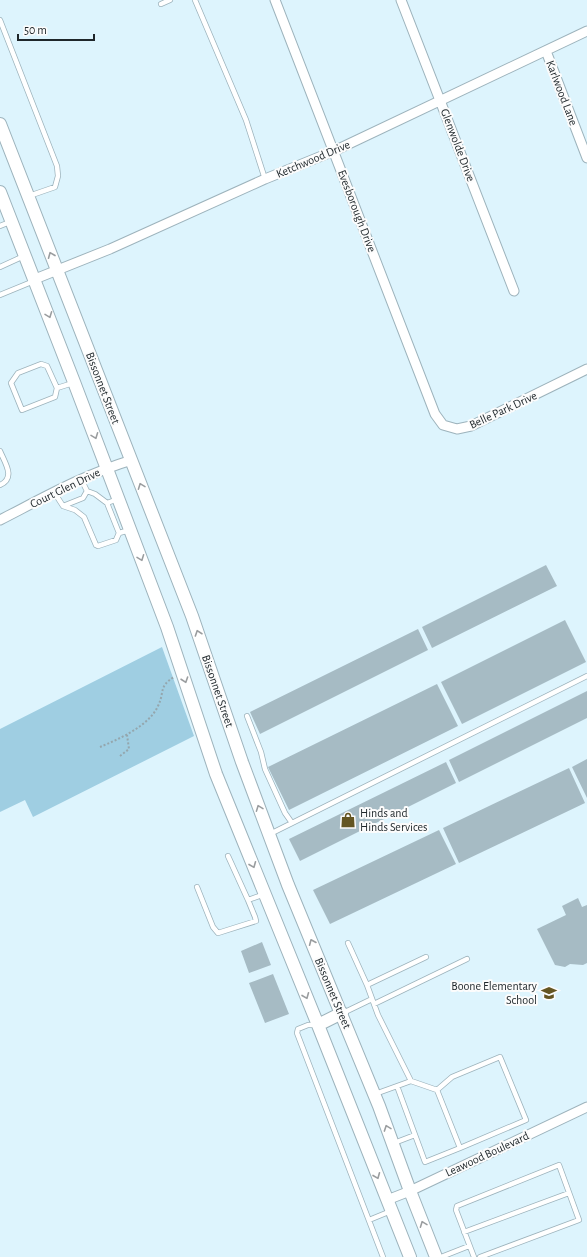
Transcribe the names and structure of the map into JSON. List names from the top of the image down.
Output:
{
  "streets": {
    "main road": ["Bissonnet Street"],
    "street": [
      "Karlwood Lane",
      "Glenwolde Drive",
      "Ketchwood Drive",
      "Evesborough Drive",
      "Belle Park Drive",
      "Court Glen Drive",
      "Leawood Boulevard"
    ]
  },
  "crossings": [
    ["Karlwood Lane", "Ketchwood Drive"],
    ["Glenwolde Drive", "Ketchwood Drive"],
    ["Ketchwood Drive", "Evesborough Drive"],
    ["Ketchwood Drive", "Bissonnet Street"],
    ["Evesborough Drive", "Belle Park Drive"],
    ["Bissonnet Street", "Court Glen Drive"],
    ["Bissonnet Street", "Leawood Boulevard"]
  ],
  "places": {
    "shop": ["Hinds and Hinds Services"],
    "school or university": ["Boone Elementary School"]
  },
  "scale_bar": "50 m"
}
